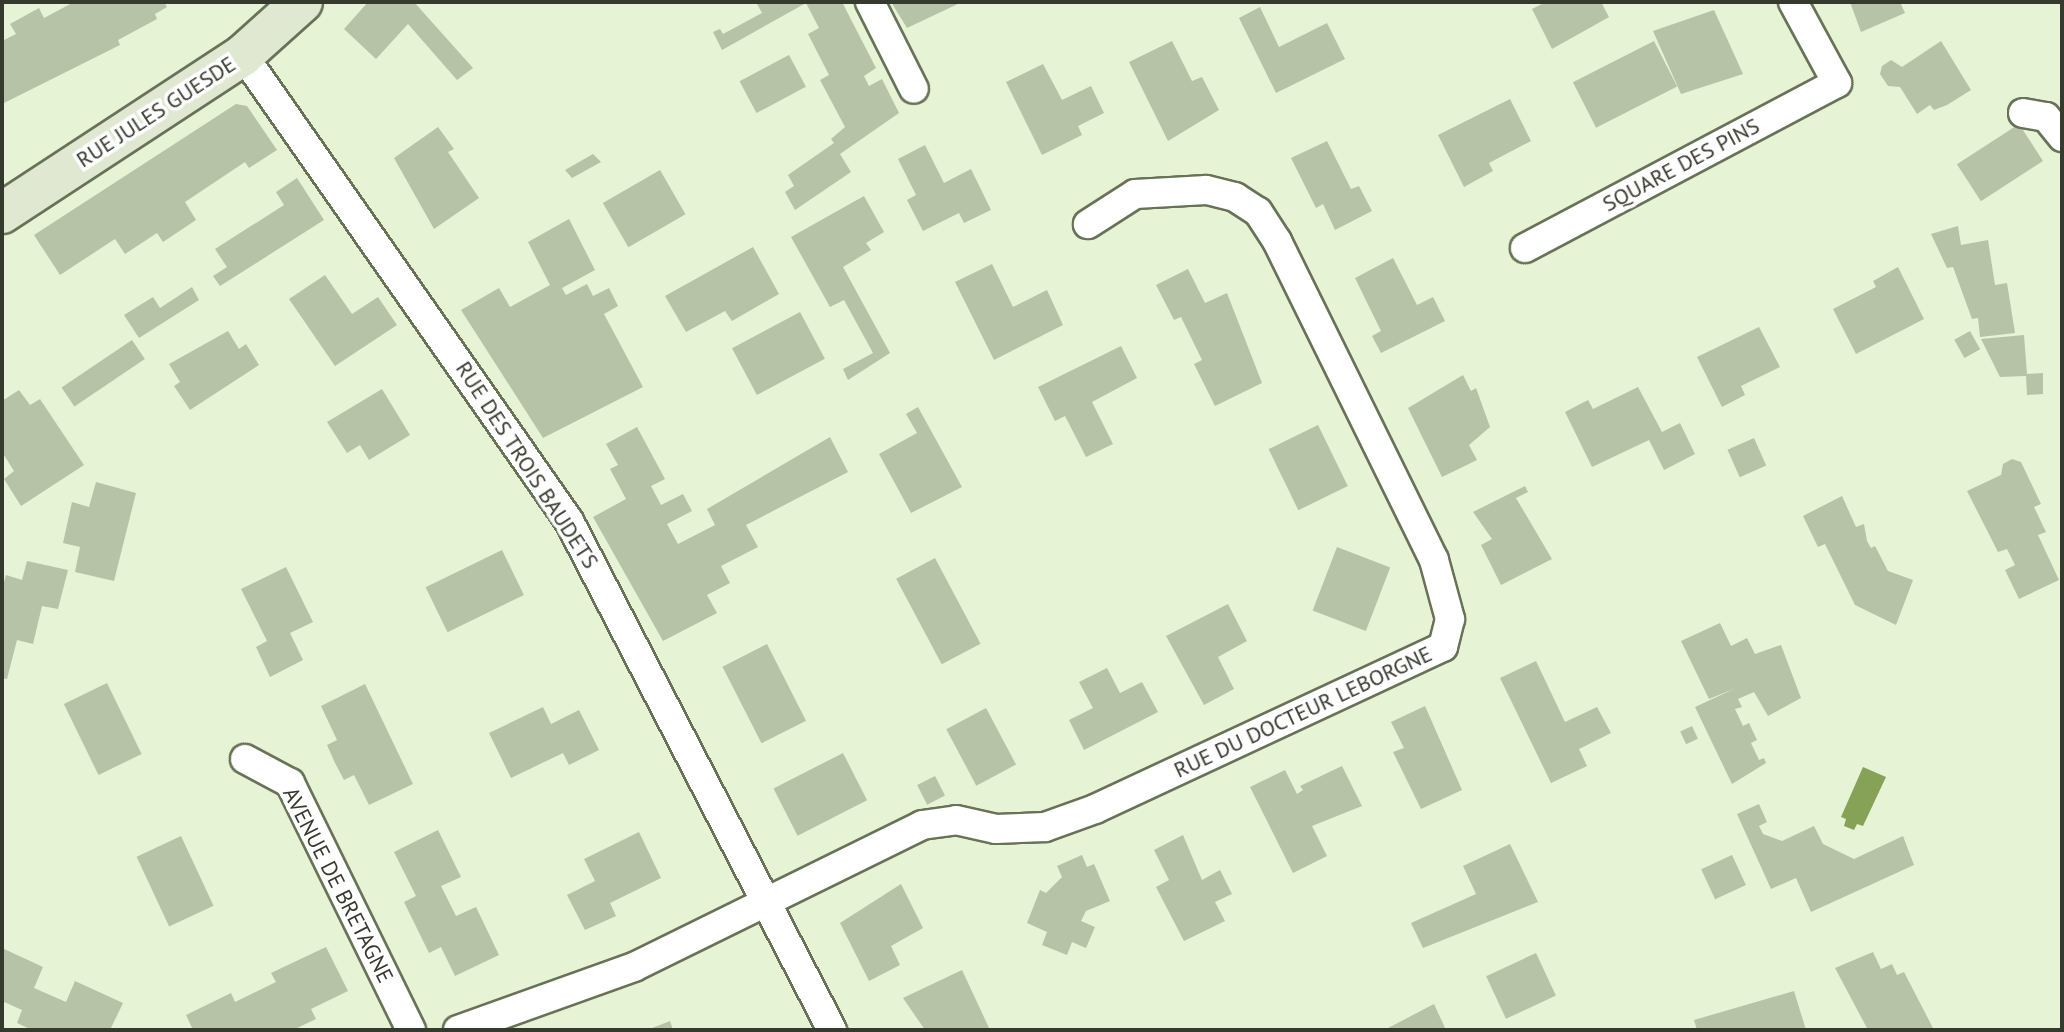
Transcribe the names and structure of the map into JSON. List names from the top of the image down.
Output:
{
  "streets": {
    "main road": ["RUE JULES GUESDE"],
    "street": [
      "SQUARE DES PINS",
      "RUE DES TROIS BAUDETS",
      "RUE DU DOCTEUR LEBORGNE",
      "AVENUE DE BRETAGNE"
    ]
  },
  "crossings": [
    ["RUE JULES GUESDE", "RUE DES TROIS BAUDETS"],
    ["RUE DES TROIS BAUDETS", "RUE DU DOCTEUR LEBORGNE"]
  ]
}
